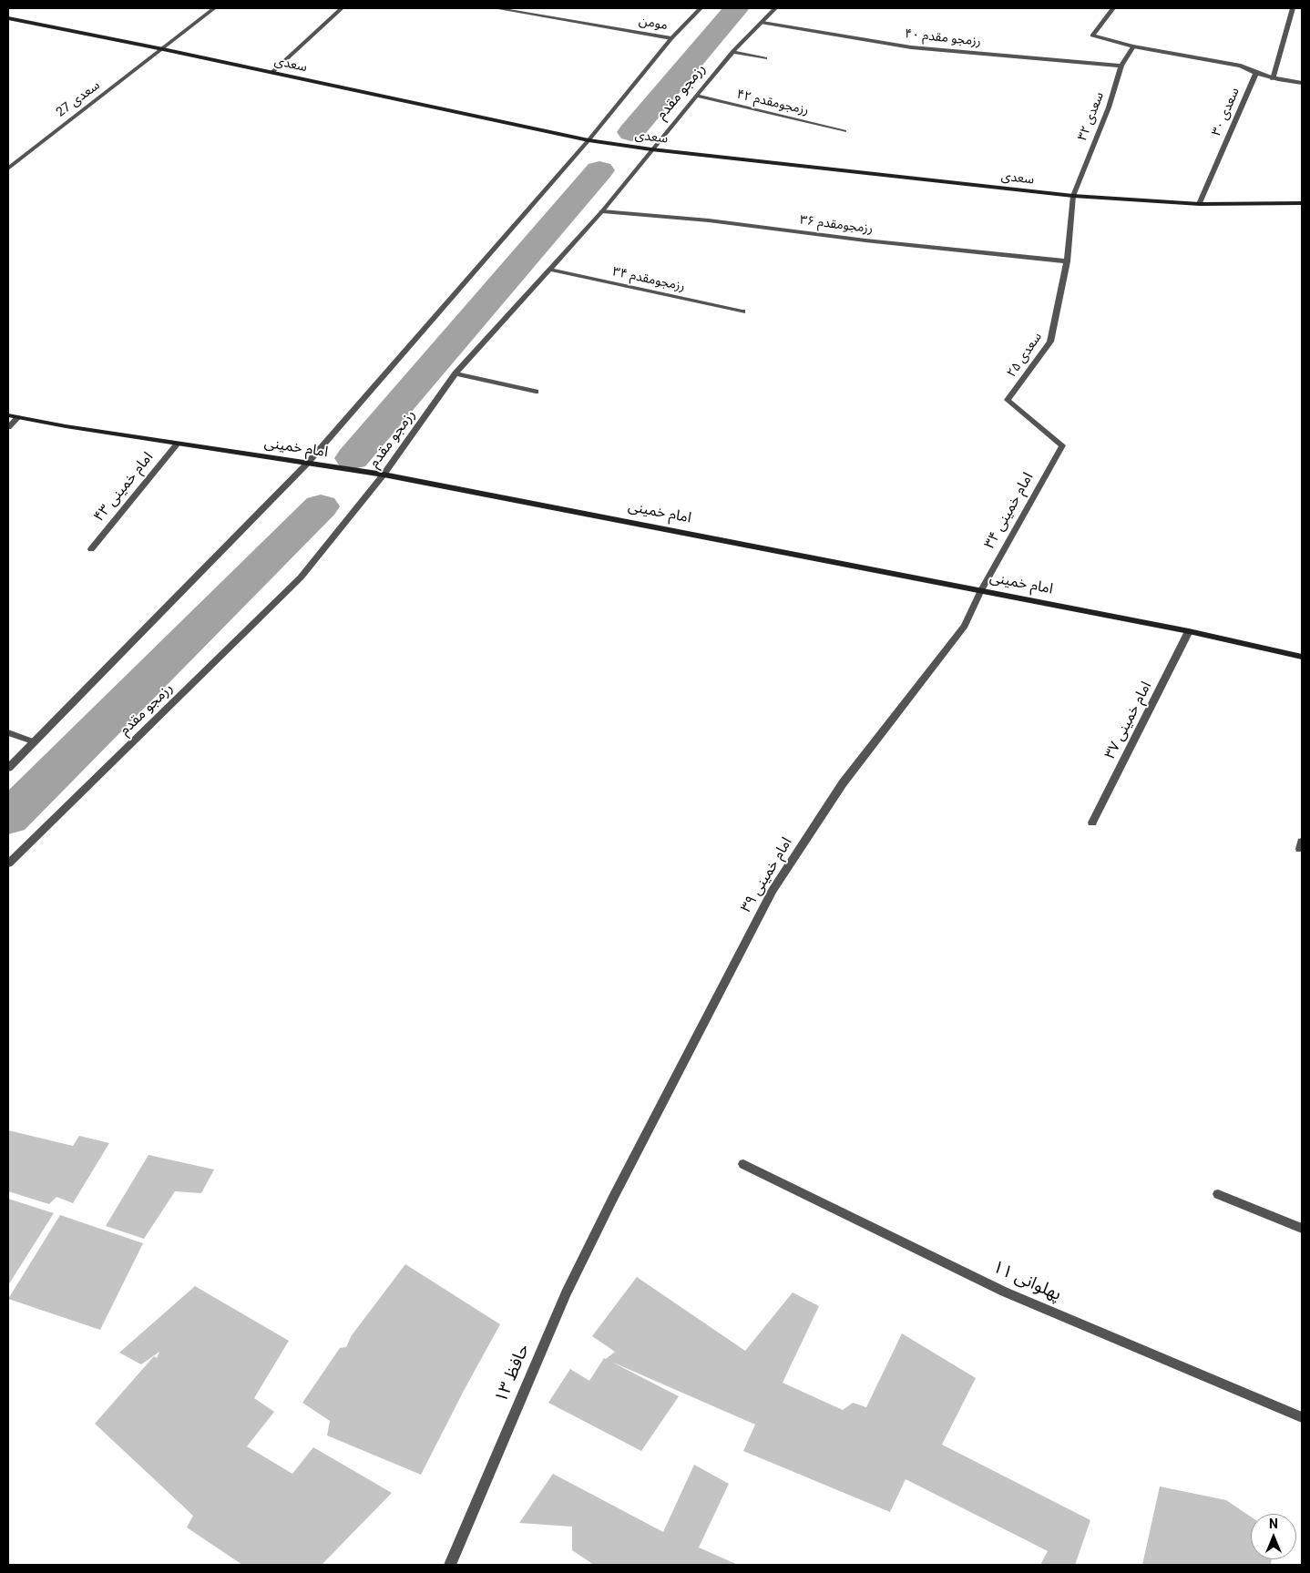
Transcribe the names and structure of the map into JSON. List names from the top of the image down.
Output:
{
  "streets": {
    "main road": ["سعدی", "امام خمینی"],
    "street": [
      "مومن",
      "رزمجو مقدم ۴۰",
      "رزمجو مقدم",
      "سعدی 27",
      "رزمجومقدم ۴۲",
      "سعدی ۳۰",
      "سعدی ۳۲",
      "رزمجومقدم ۳۶",
      "رزمجومقدم ۳۴",
      "سعدی ۲۵",
      "امام خمینی ۴۳",
      "امام خمینی ۳۴",
      "امام خمینی ۳۷",
      "امام خمینی ۳۹",
      "پهلوانی ۱۱",
      "حافظ ۱۳"
    ]
  },
  "crossings": [
    ["رزمجو مقدم ۴۰", "رزمجو مقدم"],
    ["رزمجو مقدم ۴۰", "سعدی ۳۲"],
    ["سعدی", "رزمجو مقدم"],
    ["سعدی", "سعدی 27"],
    ["سعدی", "سعدی ۳۰"],
    ["سعدی", "سعدی ۳۲"],
    ["سعدی", "سعدی ۲۵"],
    ["رزمجو مقدم", "رزمجومقدم ۴۲"],
    ["رزمجو مقدم", "رزمجومقدم ۳۶"],
    ["رزمجو مقدم", "رزمجومقدم ۳۴"],
    ["رزمجو مقدم", "امام خمینی"],
    ["سعدی ۳۲", "سعدی ۲۵"],
    ["رزمجومقدم ۳۶", "سعدی ۲۵"],
    ["سعدی ۲۵", "امام خمینی ۳۴"],
    ["امام خمینی", "امام خمینی ۴۳"],
    ["امام خمینی", "امام خمینی ۳۴"],
    ["امام خمینی", "امام خمینی ۳۷"],
    ["امام خمینی", "امام خمینی ۳۹"],
    ["امام خمینی ۳۴", "امام خمینی ۳۹"],
    ["امام خمینی ۳۹", "حافظ ۱۳"]
  ],
  "north": "top"
}
